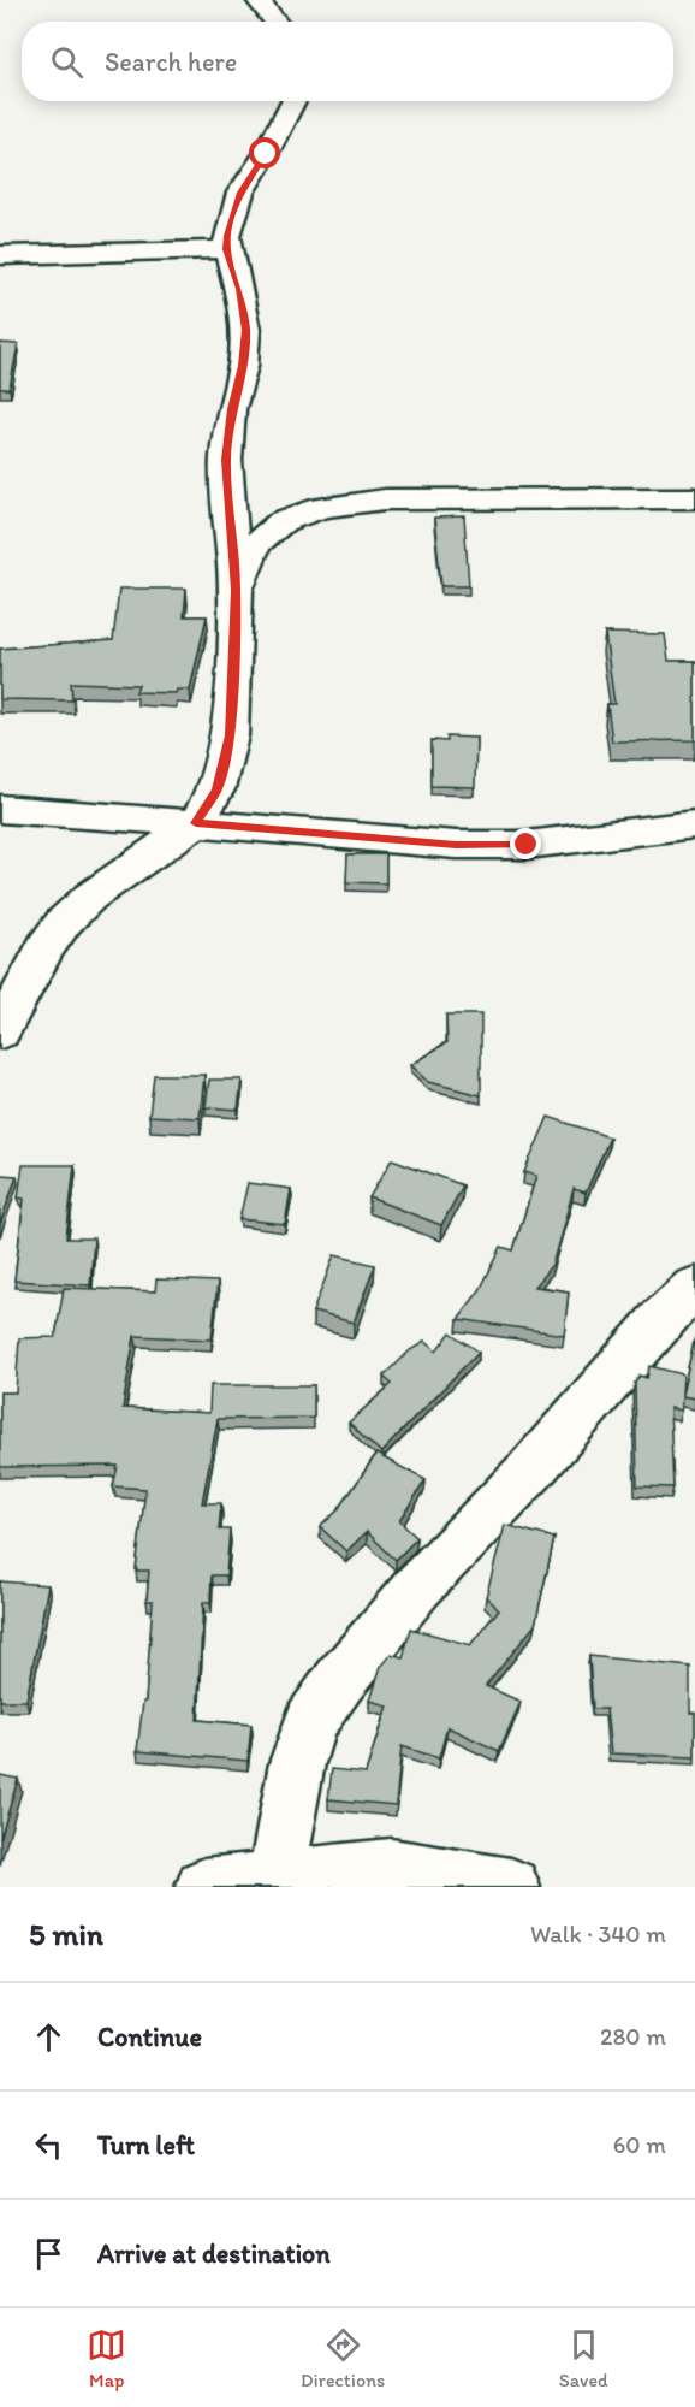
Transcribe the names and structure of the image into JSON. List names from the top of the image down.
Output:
{
  "page": {
    "search": "Search here",
    "heading": ["5 min", "Walk · 340 m"],
    "list": [
      ["Continue", "280 m"],
      ["Turn left", "60 m"],
      "Arrive at destination"
    ],
    "nav": ["Map", "Directions", "Saved"]
  }
}
